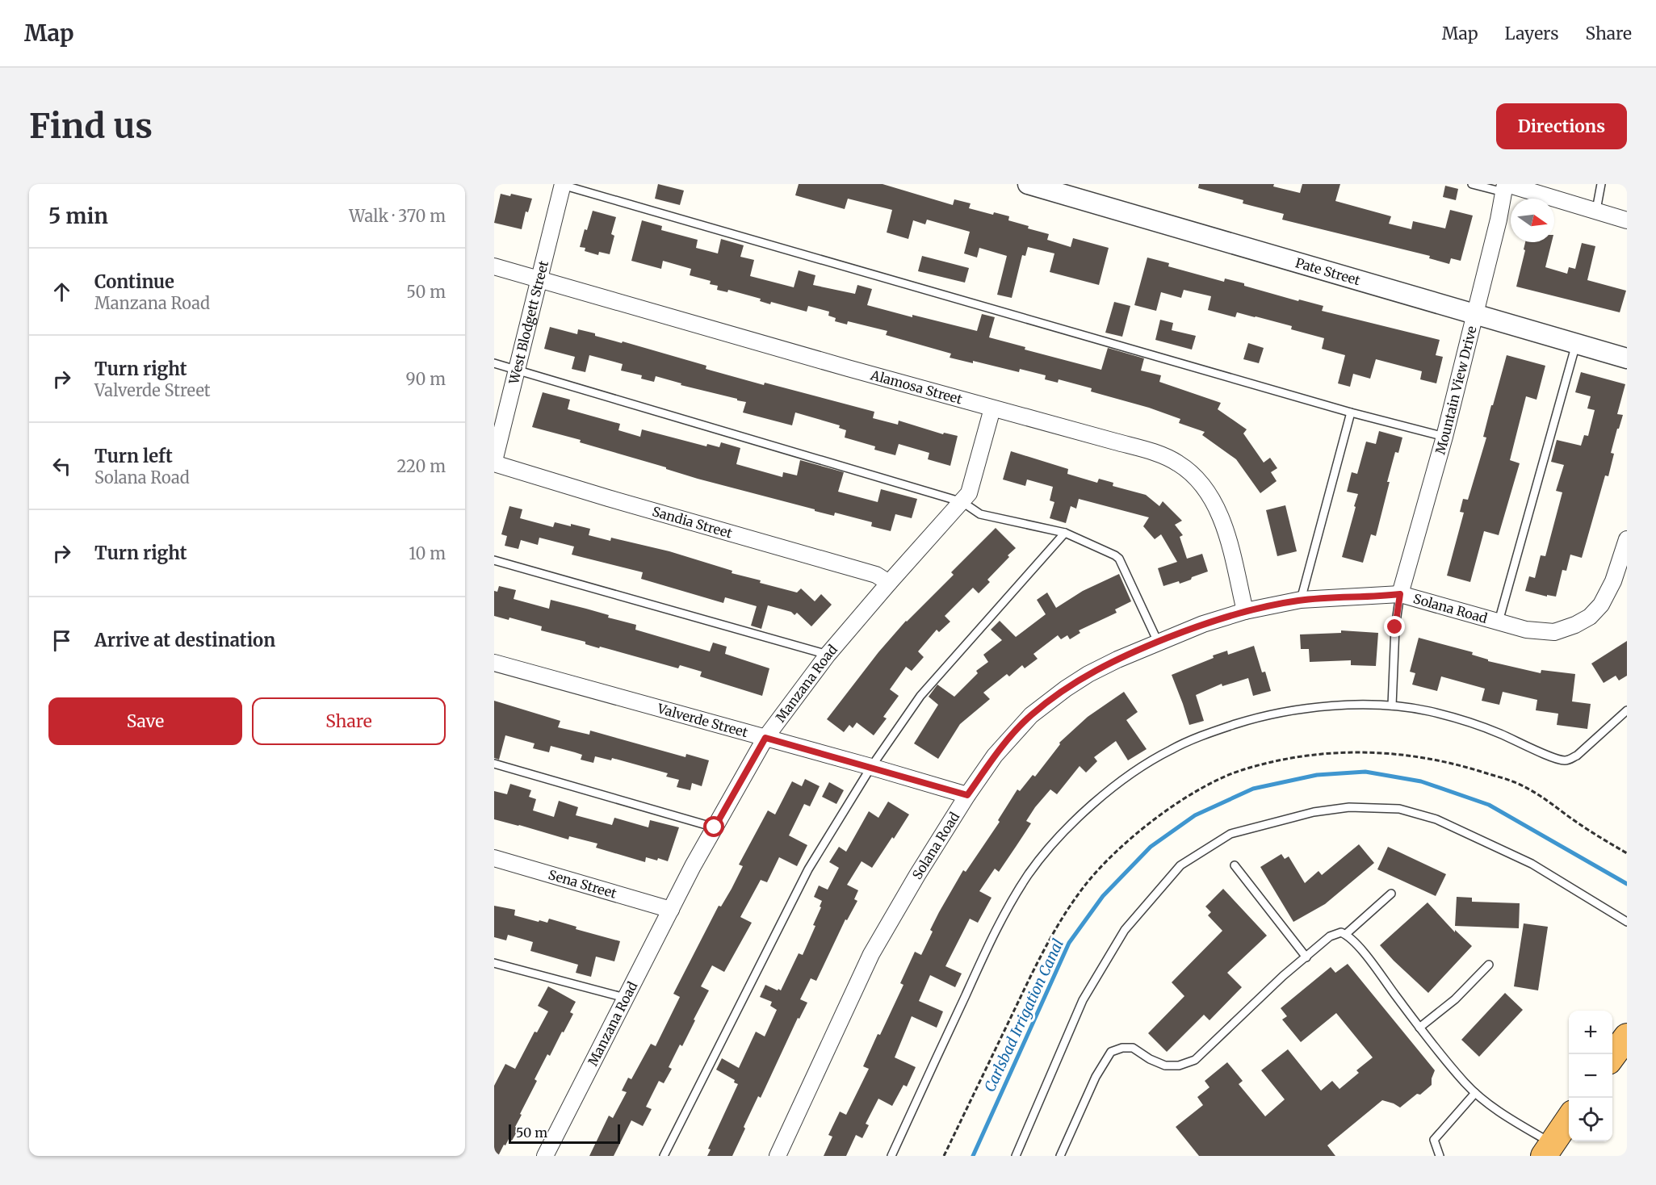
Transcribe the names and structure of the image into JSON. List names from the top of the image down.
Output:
{
  "streets": {
    "street": [
      "Pate Street",
      "West Blodgett Street",
      "Alamosa Street",
      "Mountain View Drive",
      "Sandia Street",
      "Solana Road",
      "Manzana Road",
      "Valverde Street",
      "Sena Street"
    ]
  },
  "crossings": [
    ["Pate Street", "Mountain View Drive"],
    ["West Blodgett Street", "Alamosa Street"],
    ["West Blodgett Street", "Sandia Street"],
    ["Alamosa Street", "Solana Road"],
    ["Alamosa Street", "Manzana Road"],
    ["Mountain View Drive", "Solana Road"],
    ["Sandia Street", "Manzana Road"],
    ["Solana Road", "Valverde Street"],
    ["Manzana Road", "Valverde Street"],
    ["Manzana Road", "Sena Street"]
  ],
  "water": ["Carlsbad Irrigation Canal"],
  "scale_bar": "50 m",
  "north": "right",
  "page": {
    "header": "Map",
    "nav": ["Map", "Layers", "Share"],
    "buttons": [
      "Directions",
      ["Save", "Share"]
    ],
    "title": "Find us",
    "heading": ["5 min", "Walk · 370 m"],
    "list": [
      ["Continue", "Manzana Road", "50 m"],
      ["Turn right", "Valverde Street", "90 m"],
      ["Turn left", "Solana Road", "220 m"],
      ["Turn right", "10 m"],
      "Arrive at destination"
    ],
    "map_buttons": ["+", "−"],
    "scale": "50 m"
  }
}
